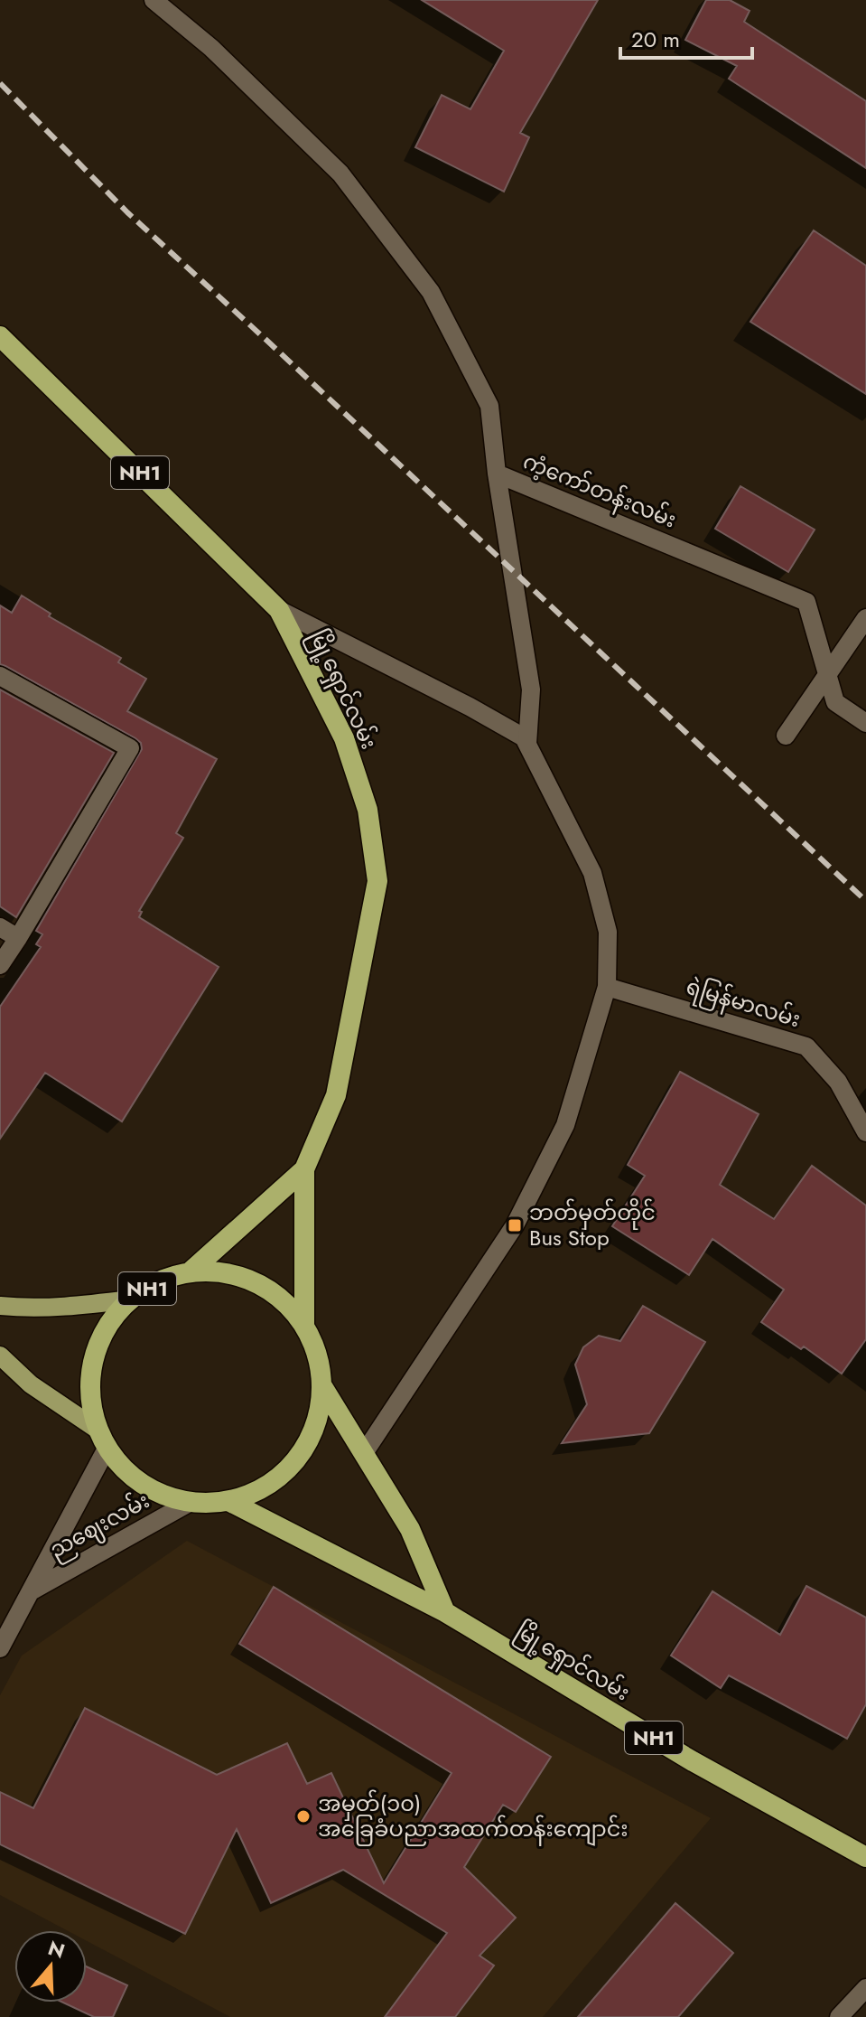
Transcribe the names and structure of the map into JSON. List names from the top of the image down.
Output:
{
  "streets": {
    "highway": ["NH1", "မြို့ရှောင်လမ်း"],
    "street": ["ကံ့ကော်တန်းလမ်း", "ရဲမြန်မာလမ်း", "ညဈေးလမ်း"]
  },
  "crossings": [
    ["NH1", "မြို့ရှောင်လမ်း"],
    ["NH1", "ညဈေးလမ်း"],
    ["မြို့ရှောင်လမ်း", "ညဈေးလမ်း"]
  ],
  "places": {
    "transit": ["ဘတ်မှတ်တိုင် Bus Stop"],
    "other": ["အမှတ်(၁၀) အခြေခံပညာအထက်တန်းကျောင်း"]
  },
  "scale_bar": "20 m",
  "north": "top"
}
